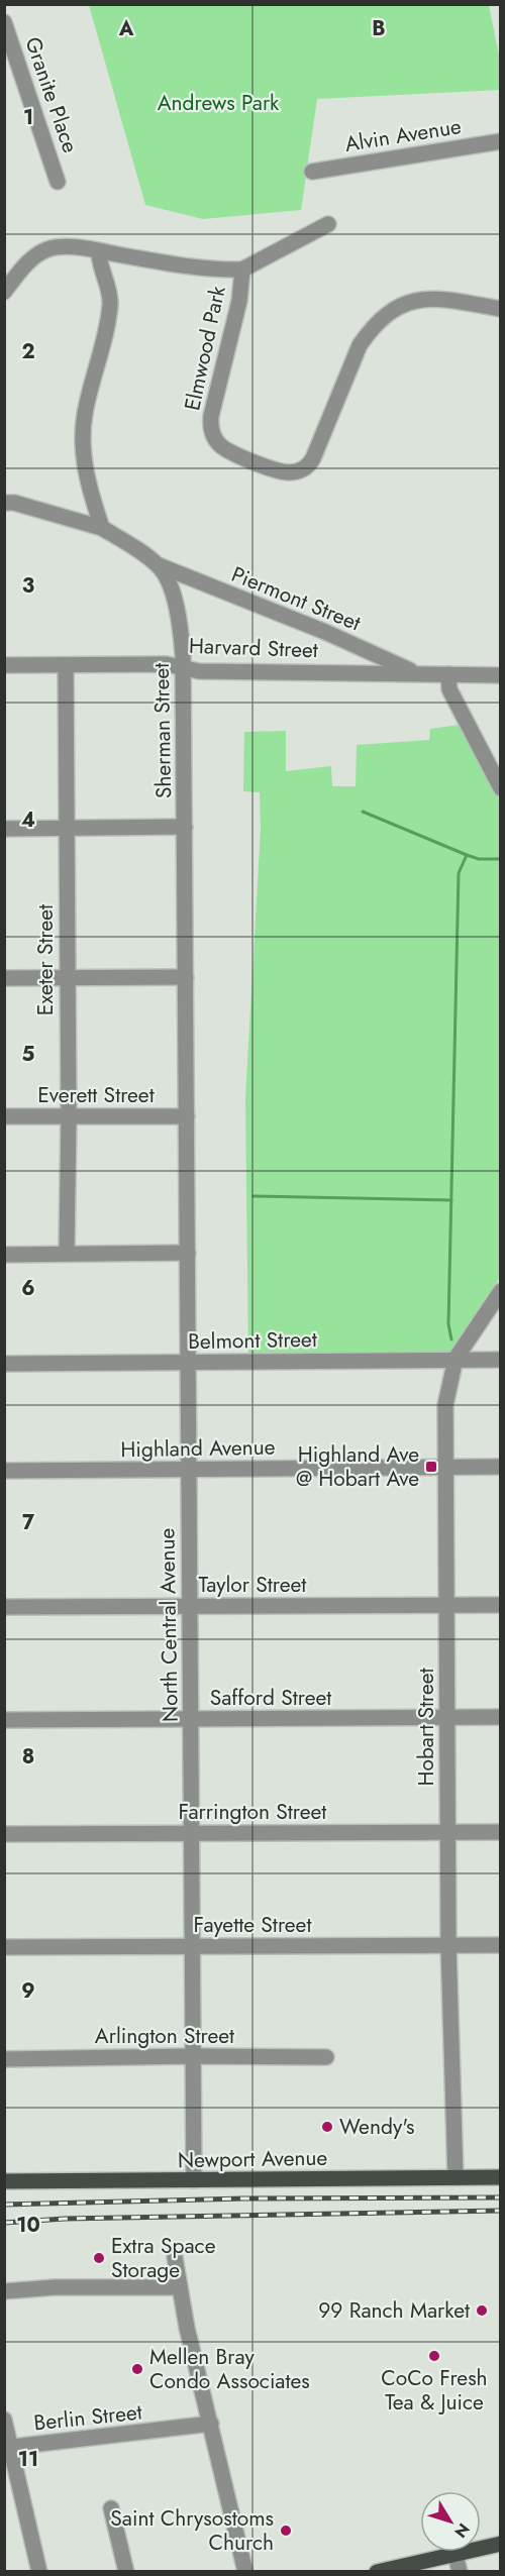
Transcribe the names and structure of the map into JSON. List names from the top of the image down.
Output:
{
  "streets": {
    "main road": ["Newport Avenue"],
    "street": [
      "Granite Place",
      "Alvin Avenue",
      "Elmwood Park",
      "Piermont Street",
      "Harvard Street",
      "Sherman Street",
      "Exeter Street",
      "Everett Street",
      "Belmont Street",
      "Highland Avenue",
      "Taylor Street",
      "North Central Avenue",
      "Safford Street",
      "Hobart Street",
      "Farrington Street",
      "Fayette Street",
      "Arlington Street",
      "Berlin Street"
    ]
  },
  "crossings": [
    ["Piermont Street", "Harvard Street"],
    ["Piermont Street", "Sherman Street"],
    ["Harvard Street", "Sherman Street"],
    ["Harvard Street", "Exeter Street"],
    ["Sherman Street", "Everett Street"],
    ["Sherman Street", "North Central Avenue"],
    ["Exeter Street", "Everett Street"],
    ["Belmont Street", "North Central Avenue"],
    ["Belmont Street", "Hobart Street"],
    ["Highland Avenue", "North Central Avenue"],
    ["Highland Avenue", "Hobart Street"],
    ["Taylor Street", "North Central Avenue"],
    ["Taylor Street", "Hobart Street"],
    ["North Central Avenue", "Safford Street"],
    ["North Central Avenue", "Farrington Street"],
    ["North Central Avenue", "Fayette Street"],
    ["North Central Avenue", "Arlington Street"],
    ["North Central Avenue", "Newport Avenue"],
    ["Safford Street", "Hobart Street"],
    ["Hobart Street", "Farrington Street"],
    ["Hobart Street", "Fayette Street"],
    ["Hobart Street", "Newport Avenue"]
  ],
  "parks": ["Andrews Park"],
  "places": {
    "transit": ["Highland Ave @ Hobart Ave"],
    "other": [
      "Wendy's",
      "Extra Space Storage",
      "99 Ranch Market",
      "CoCo Fresh Tea & Juice",
      "Mellen Bray Condo Associates",
      "Saint Chrysostoms Church"
    ]
  },
  "north": "bottom right",
  "grid": {
    "columns": ["A", "B"],
    "rows": [
      "1",
      "2",
      "3",
      "4",
      "5",
      "6",
      "7",
      "8",
      "9",
      "10",
      "11"
    ]
  }
}
